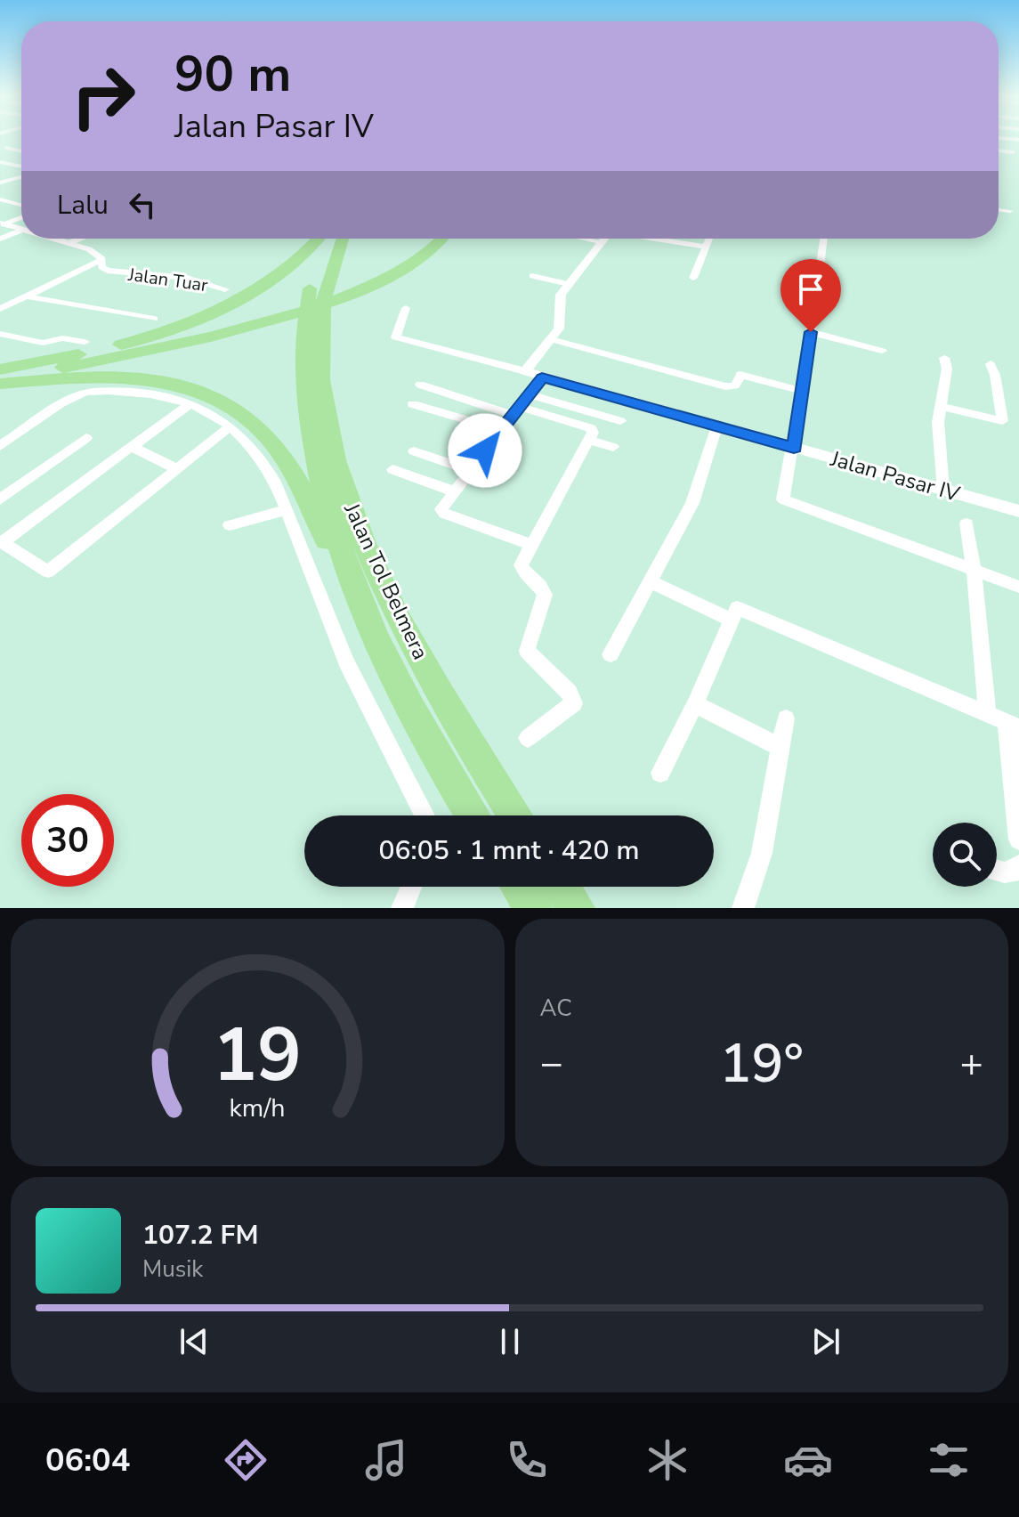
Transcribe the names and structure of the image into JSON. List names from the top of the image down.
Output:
{
  "streets": {
    "highway": ["Jalan Tol Belmera"],
    "street": ["Jalan Tuar", "Jalan Pasar IV"]
  },
  "page": {
    "turn": ["90 m", "Jalan Pasar IV"],
    "then": "Lalu",
    "limit": "30",
    "trip": "06:05 · 1 mnt · 420 m",
    "tile": "AC",
    "heat": ["−", "19°", "+"],
    "song": ["107.2 FM", "Musik"],
    "tabs": "06:04",
    "gauge": ["19", "km/h"]
  }
}
